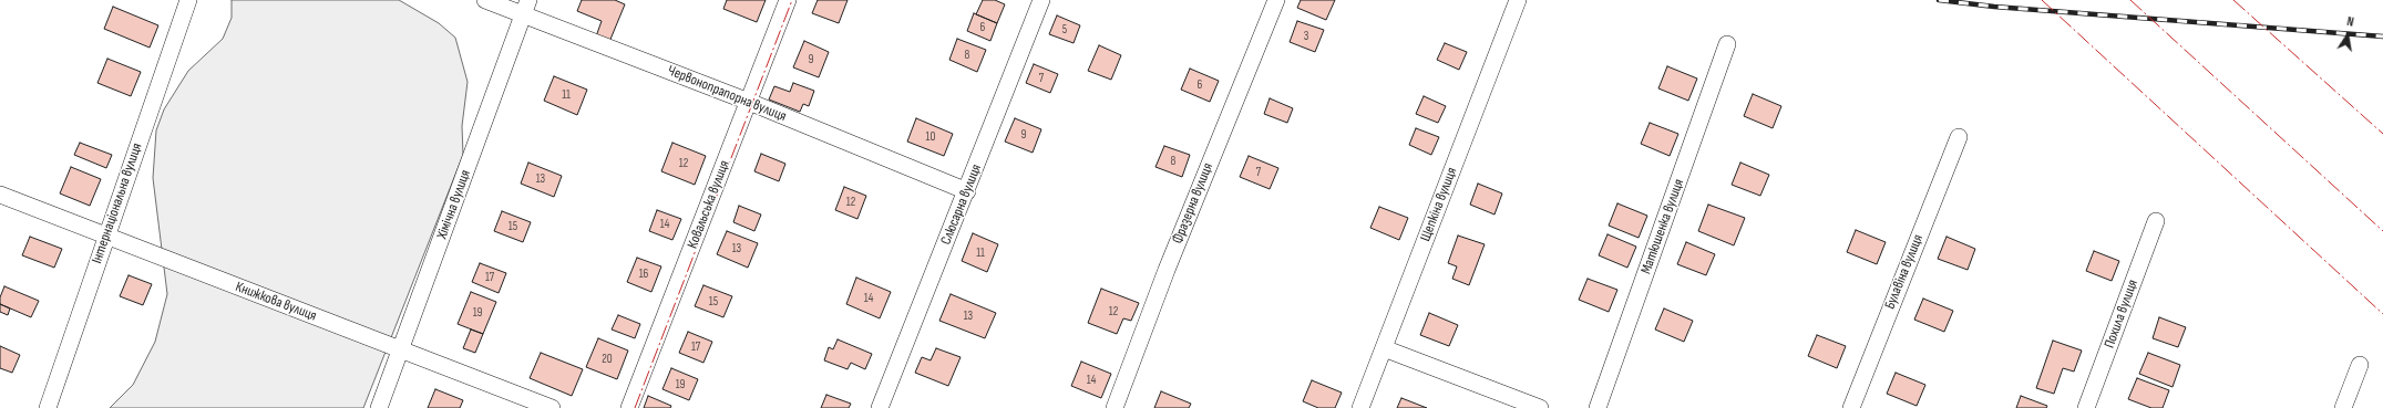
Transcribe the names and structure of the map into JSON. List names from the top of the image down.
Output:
{
  "streets": {
    "street": [
      "Червонопрапорна вулиця",
      "Інтернаціональна вулиця",
      "Фразерна вулиця",
      "Хімічна вулиця",
      "Ковальська вулиця",
      "Слюсарна вулиця",
      "Щепкіна вулиця",
      "Матюшенка вулиця",
      "Булавіна вулиця",
      "Книжкова вулиця",
      "Похила вулиця"
    ]
  },
  "crossings": [
    ["Червонопрапорна вулиця", "Хімічна вулиця"],
    ["Червонопрапорна вулиця", "Ковальська вулиця"],
    ["Червонопрапорна вулиця", "Слюсарна вулиця"],
    ["Інтернаціональна вулиця", "Книжкова вулиця"],
    ["Хімічна вулиця", "Книжкова вулиця"]
  ],
  "house_numbers": [
    "6",
    "5",
    "3",
    "8",
    "9",
    "7",
    "6",
    "11",
    "9",
    "10",
    "8",
    "12",
    "7",
    "13",
    "12",
    "14",
    "15",
    "13",
    "11",
    "16",
    "17",
    "14",
    "15",
    "12",
    "19",
    "13",
    "17",
    "20",
    "14",
    "19"
  ],
  "north": "top"
}
